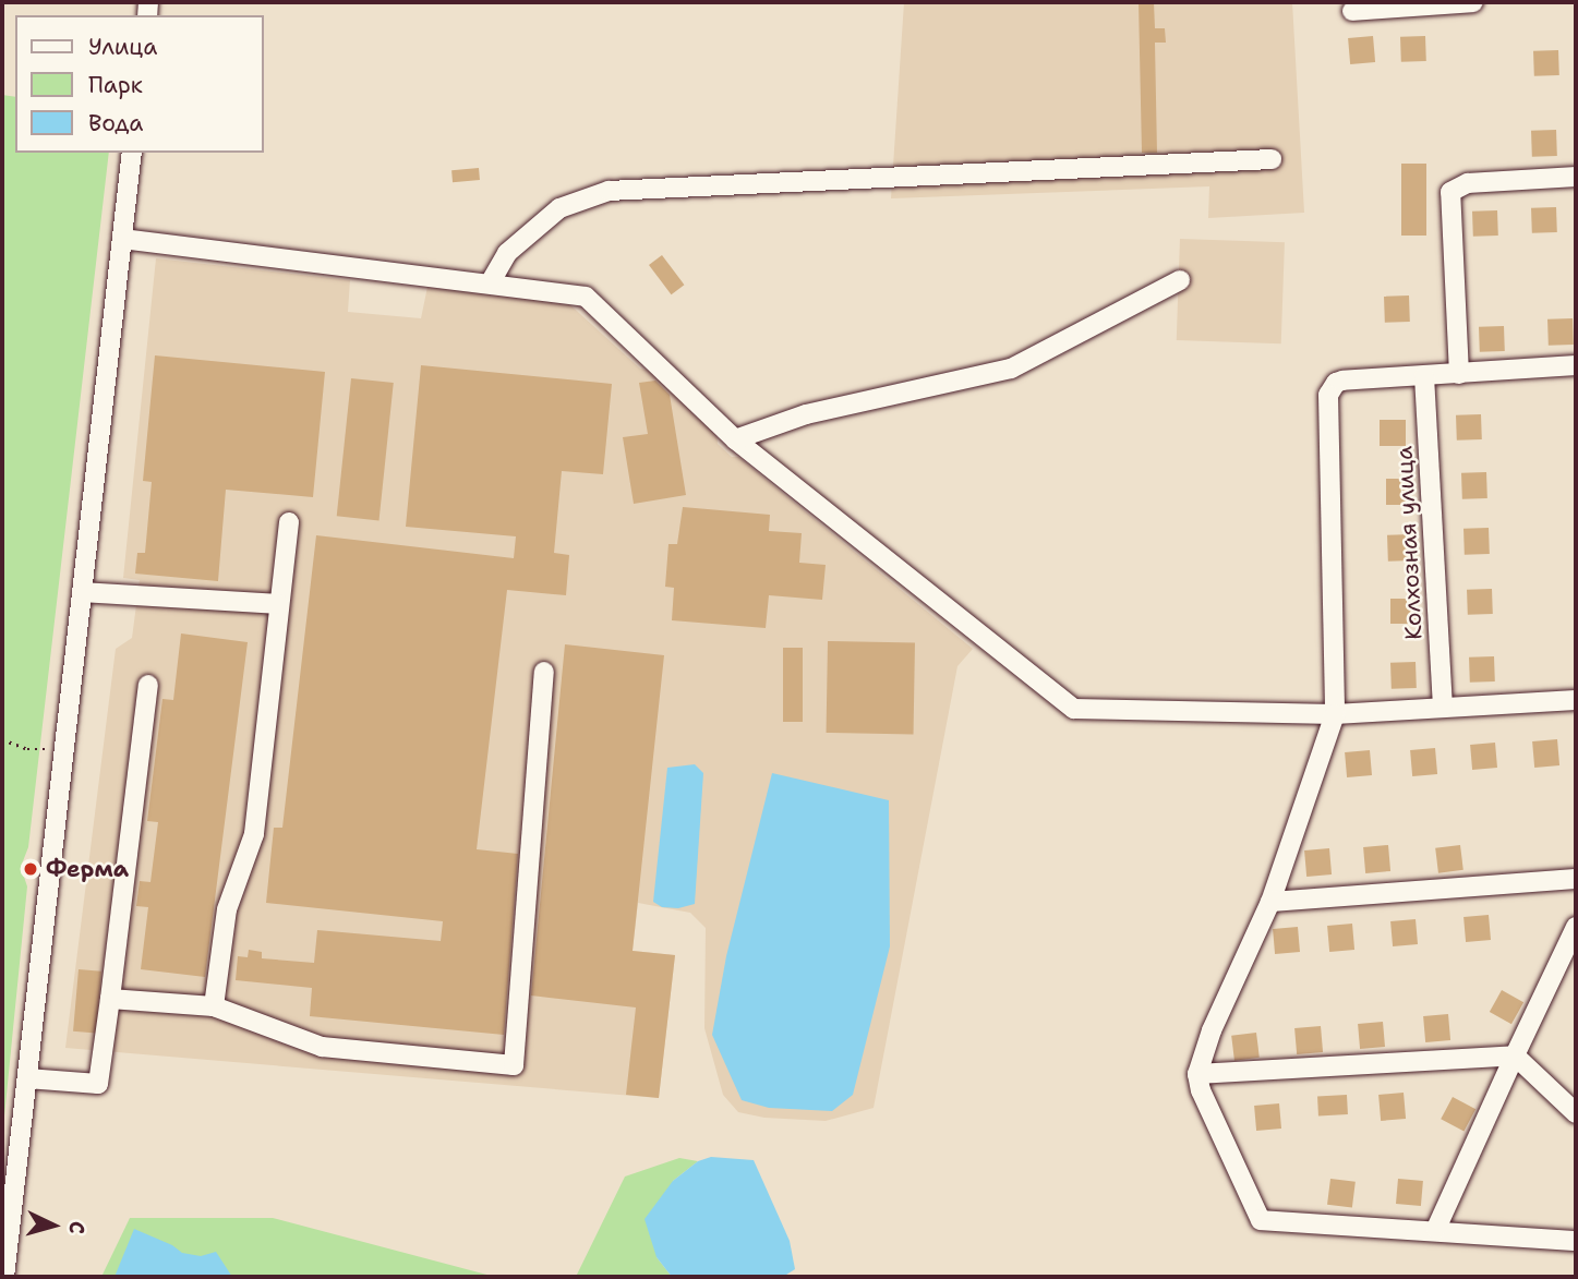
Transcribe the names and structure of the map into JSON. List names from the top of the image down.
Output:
{
  "streets": {
    "street": ["Колхозная улица"]
  },
  "places": ["Ферма"],
  "legend": ["Улица", "Парк", "Вода"],
  "north": "right"
}
